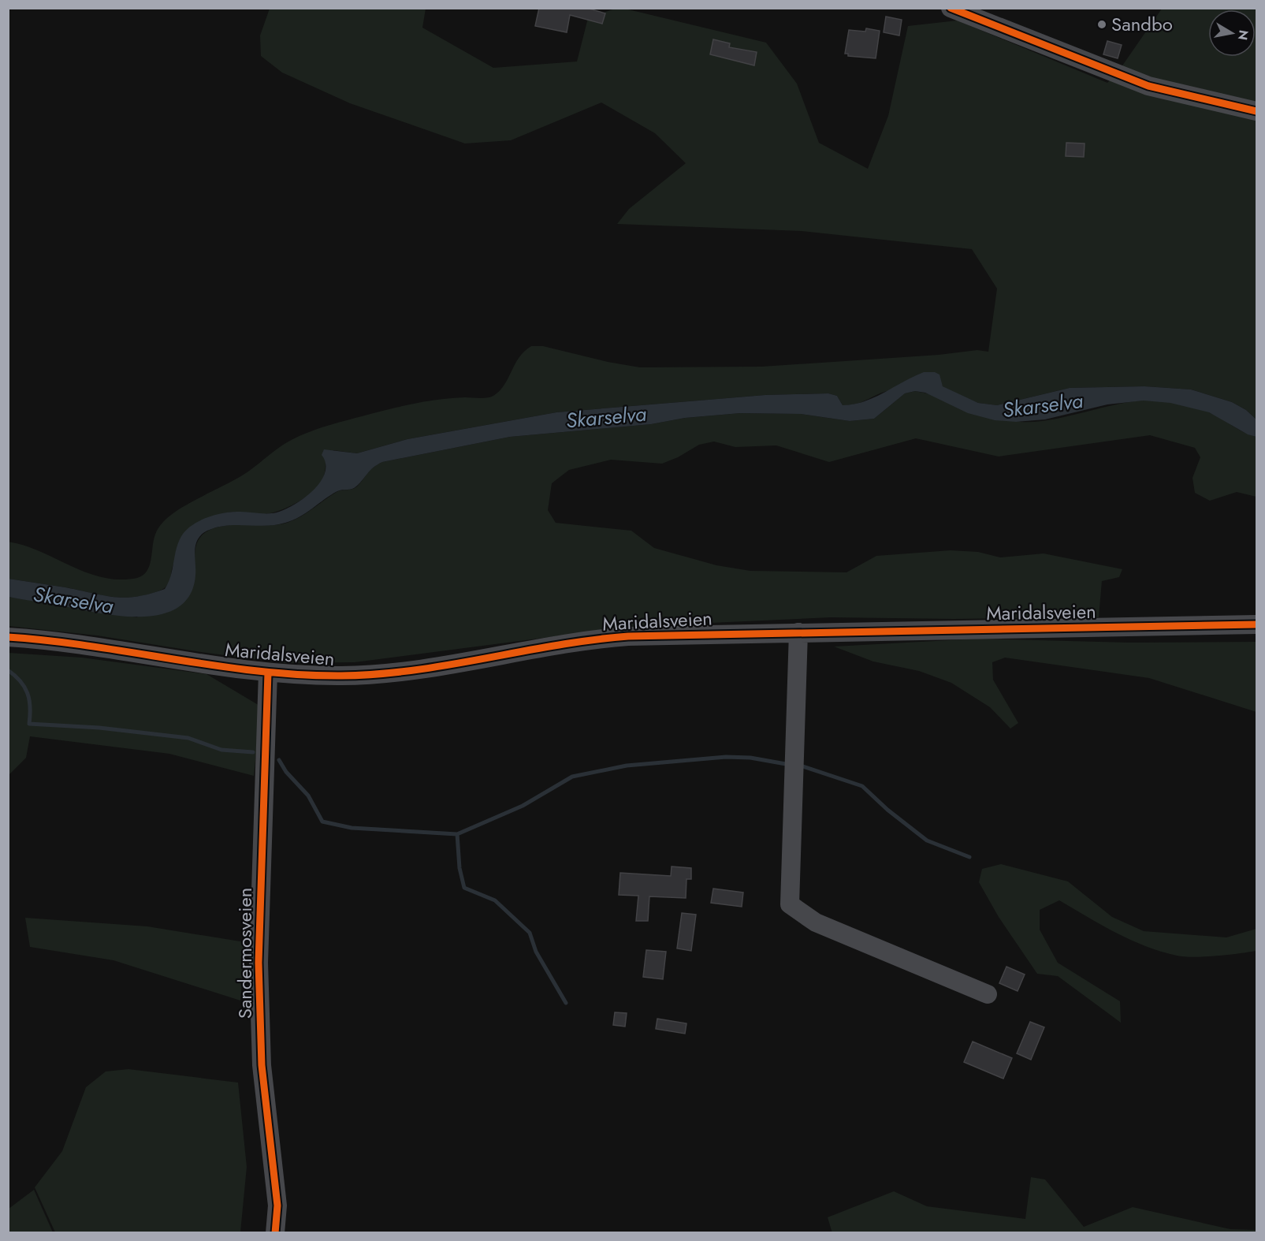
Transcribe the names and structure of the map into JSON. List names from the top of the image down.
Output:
{
  "streets": {
    "street": ["Maridalsveien", "Sandermosveien"]
  },
  "crossings": [
    ["Maridalsveien", "Sandermosveien"]
  ],
  "water": ["Skarselva"],
  "places": ["Sandbo"],
  "north": "right"
}
